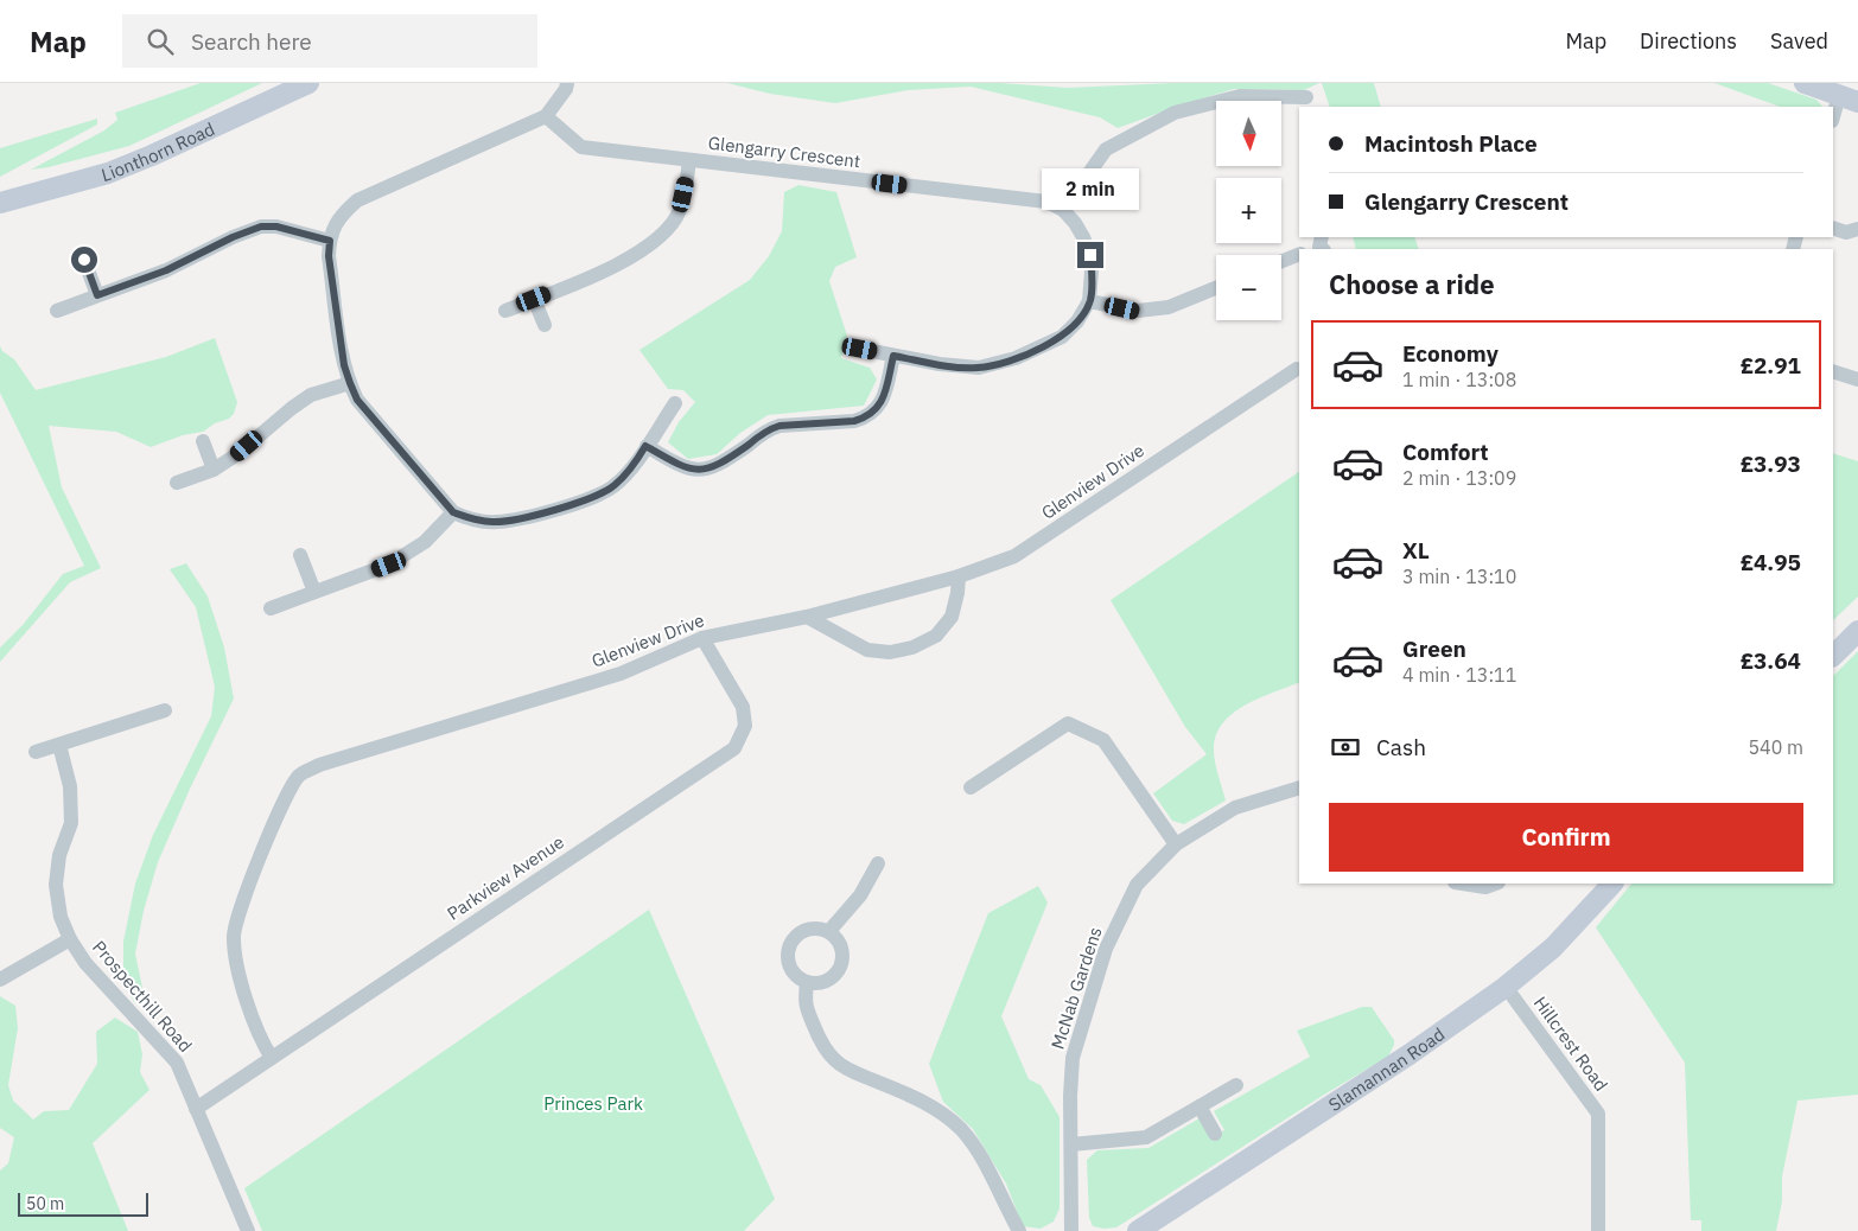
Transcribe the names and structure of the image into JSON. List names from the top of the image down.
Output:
{
  "streets": {
    "main road": ["Lionthorn Road", "Slamannan Road"],
    "street": [
      "Glengarry Crescent",
      "Glenview Drive",
      "Parkview Avenue",
      "McNab Gardens",
      "Prospecthill Road",
      "Hillcrest Road"
    ]
  },
  "crossings": [
    ["Glenview Drive", "Parkview Avenue"],
    ["Parkview Avenue", "Prospecthill Road"],
    ["Hillcrest Road", "Slamannan Road"]
  ],
  "parks": ["Princes Park"],
  "scale_bar": "50 m",
  "north": "bottom",
  "page": {
    "header": "Map",
    "search": "Search here",
    "nav": ["Map", "Directions", "Saved"],
    "map_buttons": ["+", "−"],
    "banner": ["Macintosh Place", "Glengarry Crescent"],
    "bubble": "2 min",
    "heading": "Choose a ride",
    "list": [
      {
        "name": "Economy",
        "note": "1 min · 13:08",
        "value": "£2.91"
      },
      {
        "name": "Comfort",
        "note": "2 min · 13:09",
        "value": "£3.93"
      },
      {
        "name": "XL",
        "note": "3 min · 13:10",
        "value": "£4.95"
      },
      {
        "name": "Green",
        "note": "4 min · 13:11",
        "value": "£3.64"
      }
    ],
    "pay": ["Cash", "540 m"],
    "buttons": "Confirm",
    "scale": "50 m"
  }
}
